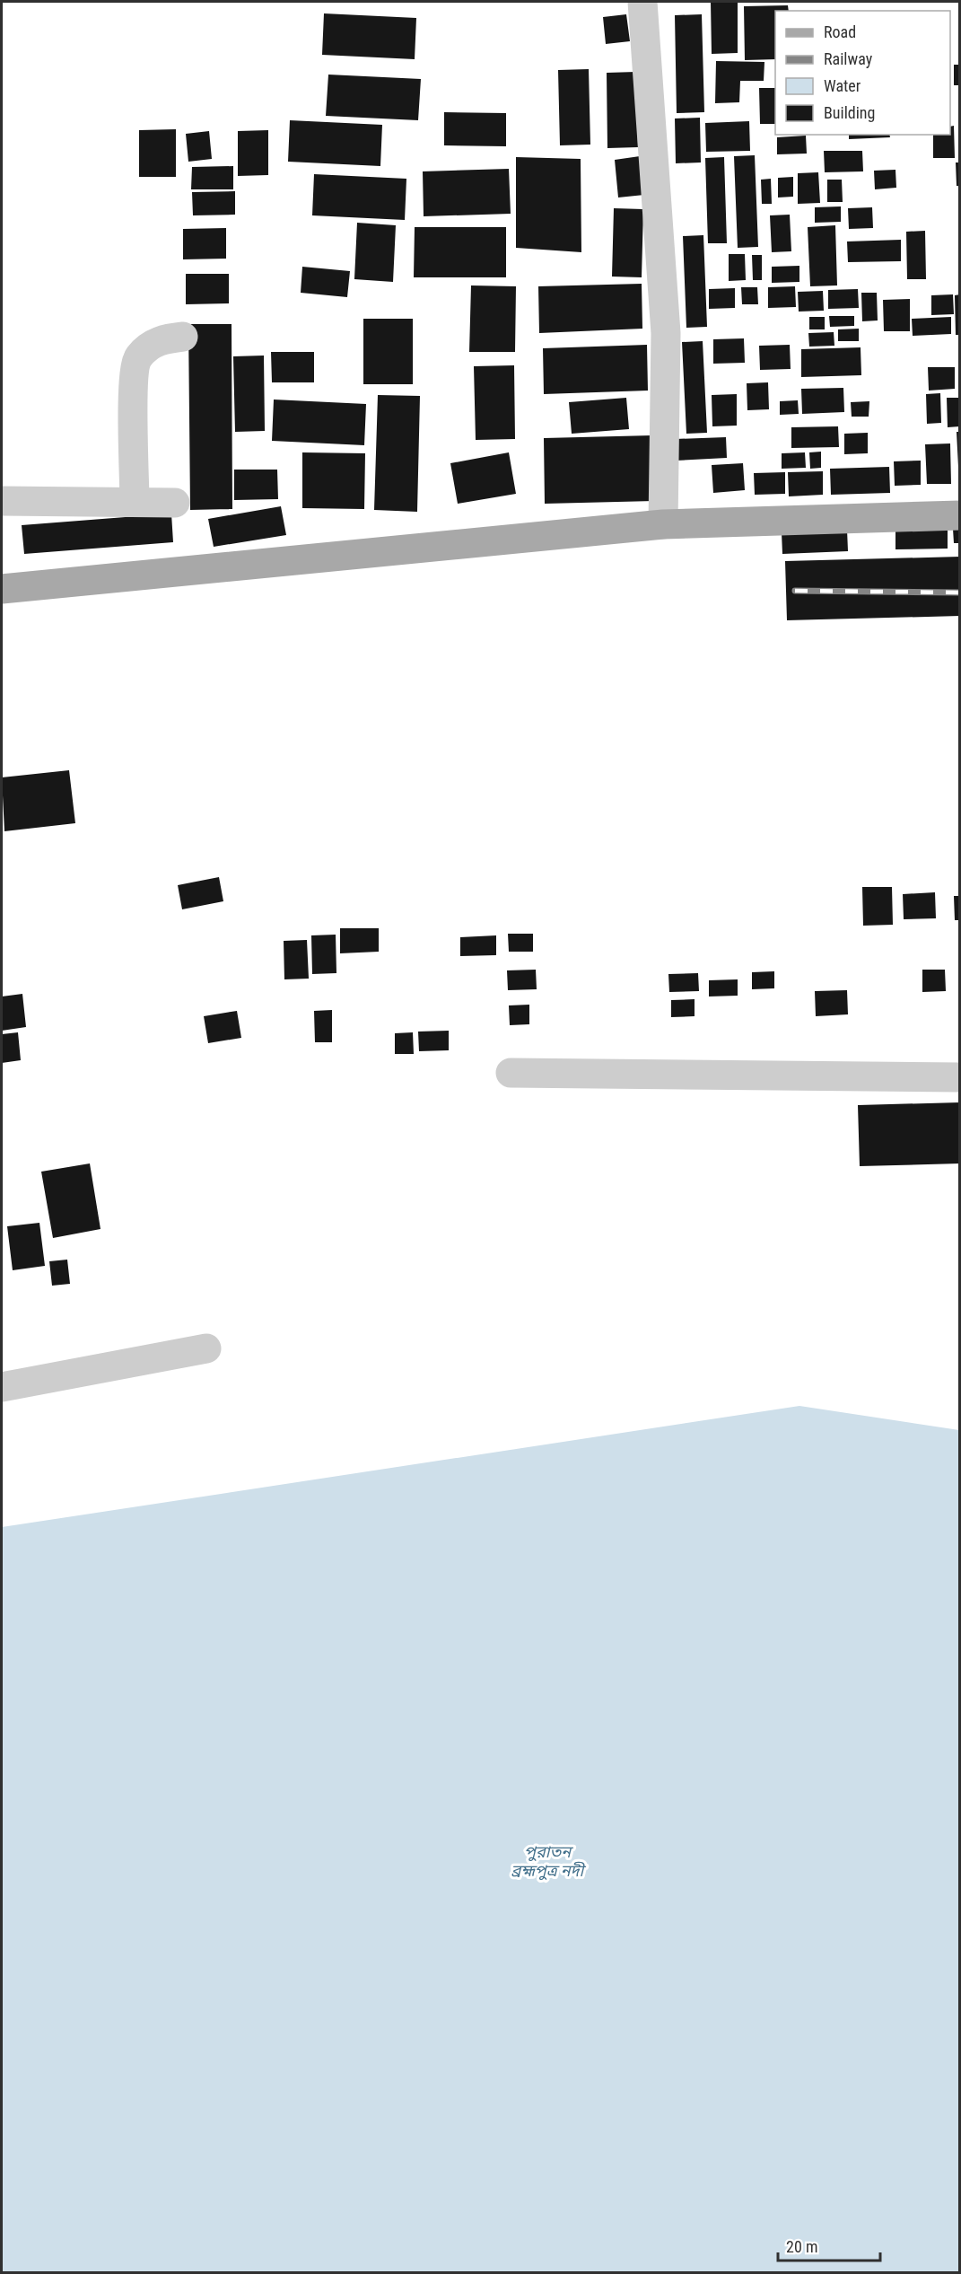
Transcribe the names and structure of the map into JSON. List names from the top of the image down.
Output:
{
  "water": ["পুরাতন ব্রহ্মপুত্র নদী"],
  "legend": [
    "Road",
    "Railway",
    "Water",
    "Building"
  ],
  "scale_bar": "20 m"
}
